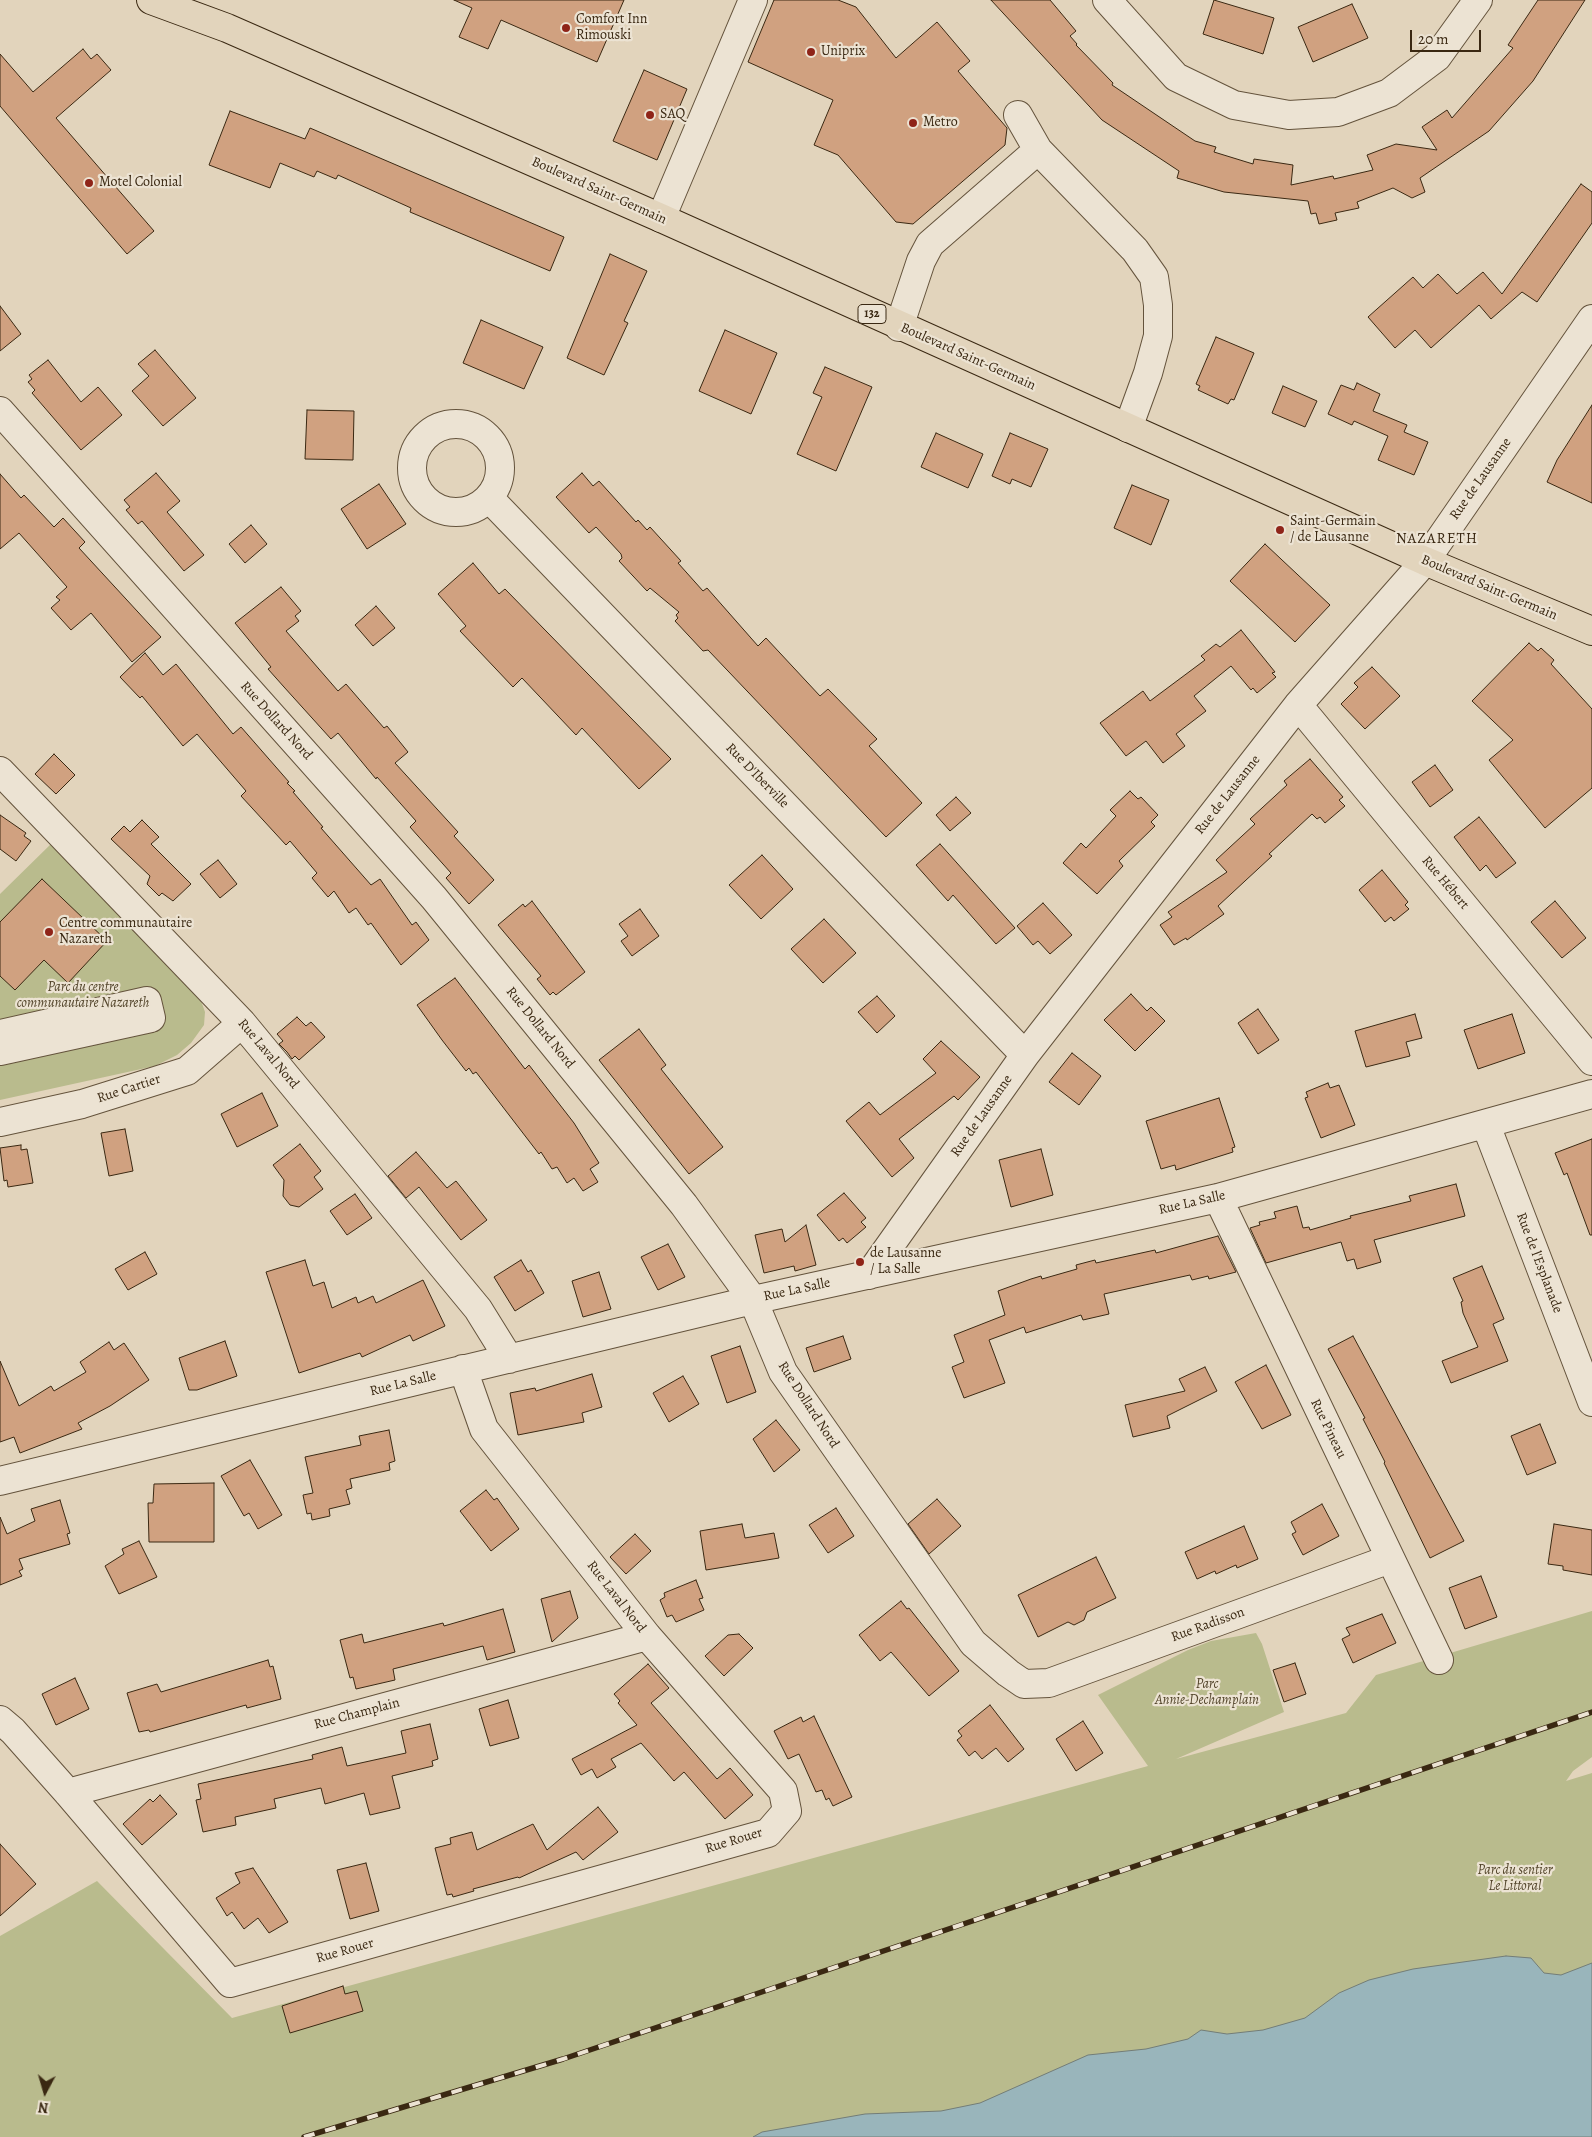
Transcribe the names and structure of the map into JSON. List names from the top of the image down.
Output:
{
  "streets": {
    "main road": ["Boulevard Saint-Germain", "132"],
    "street": [
      "Rue de Lausanne",
      "Rue Dollard Nord",
      "Rue D'Iberville",
      "Rue Hébert",
      "Rue Laval Nord",
      "Rue Cartier",
      "Rue La Salle",
      "Rue de l'Esplanade",
      "Rue Pineau",
      "Rue Radisson",
      "Rue Champlain",
      "Rue Rouer"
    ]
  },
  "crossings": [
    ["Boulevard Saint-Germain", "Rue de Lausanne"],
    ["Rue de Lausanne", "Rue D'Iberville"],
    ["Rue de Lausanne", "Rue Hébert"],
    ["Rue de Lausanne", "Rue La Salle"],
    ["Rue Dollard Nord", "Rue La Salle"],
    ["Rue Dollard Nord", "Rue Radisson"],
    ["Rue Laval Nord", "Rue Cartier"],
    ["Rue Laval Nord", "Rue La Salle"],
    ["Rue Laval Nord", "Rue Champlain"],
    ["Rue Laval Nord", "Rue Rouer"],
    ["Rue La Salle", "Rue de l'Esplanade"],
    ["Rue La Salle", "Rue Pineau"],
    ["Rue Pineau", "Rue Radisson"],
    ["Rue Champlain", "Rue Rouer"]
  ],
  "districts": ["NAZARETH"],
  "parks": ["Parc du centre communautaire Nazareth", "Parc Annie-Dechamplain", "Parc du sentier Le Littoral"],
  "places": [
    "Comfort Inn Rimouski",
    "Uniprix",
    "SAQ",
    "Metro",
    "Motel Colonial",
    "Saint-Germain / de Lausanne",
    "Centre communautaire Nazareth",
    "de Lausanne / La Salle"
  ],
  "scale_bar": "20 m",
  "north": "bottom"
}
